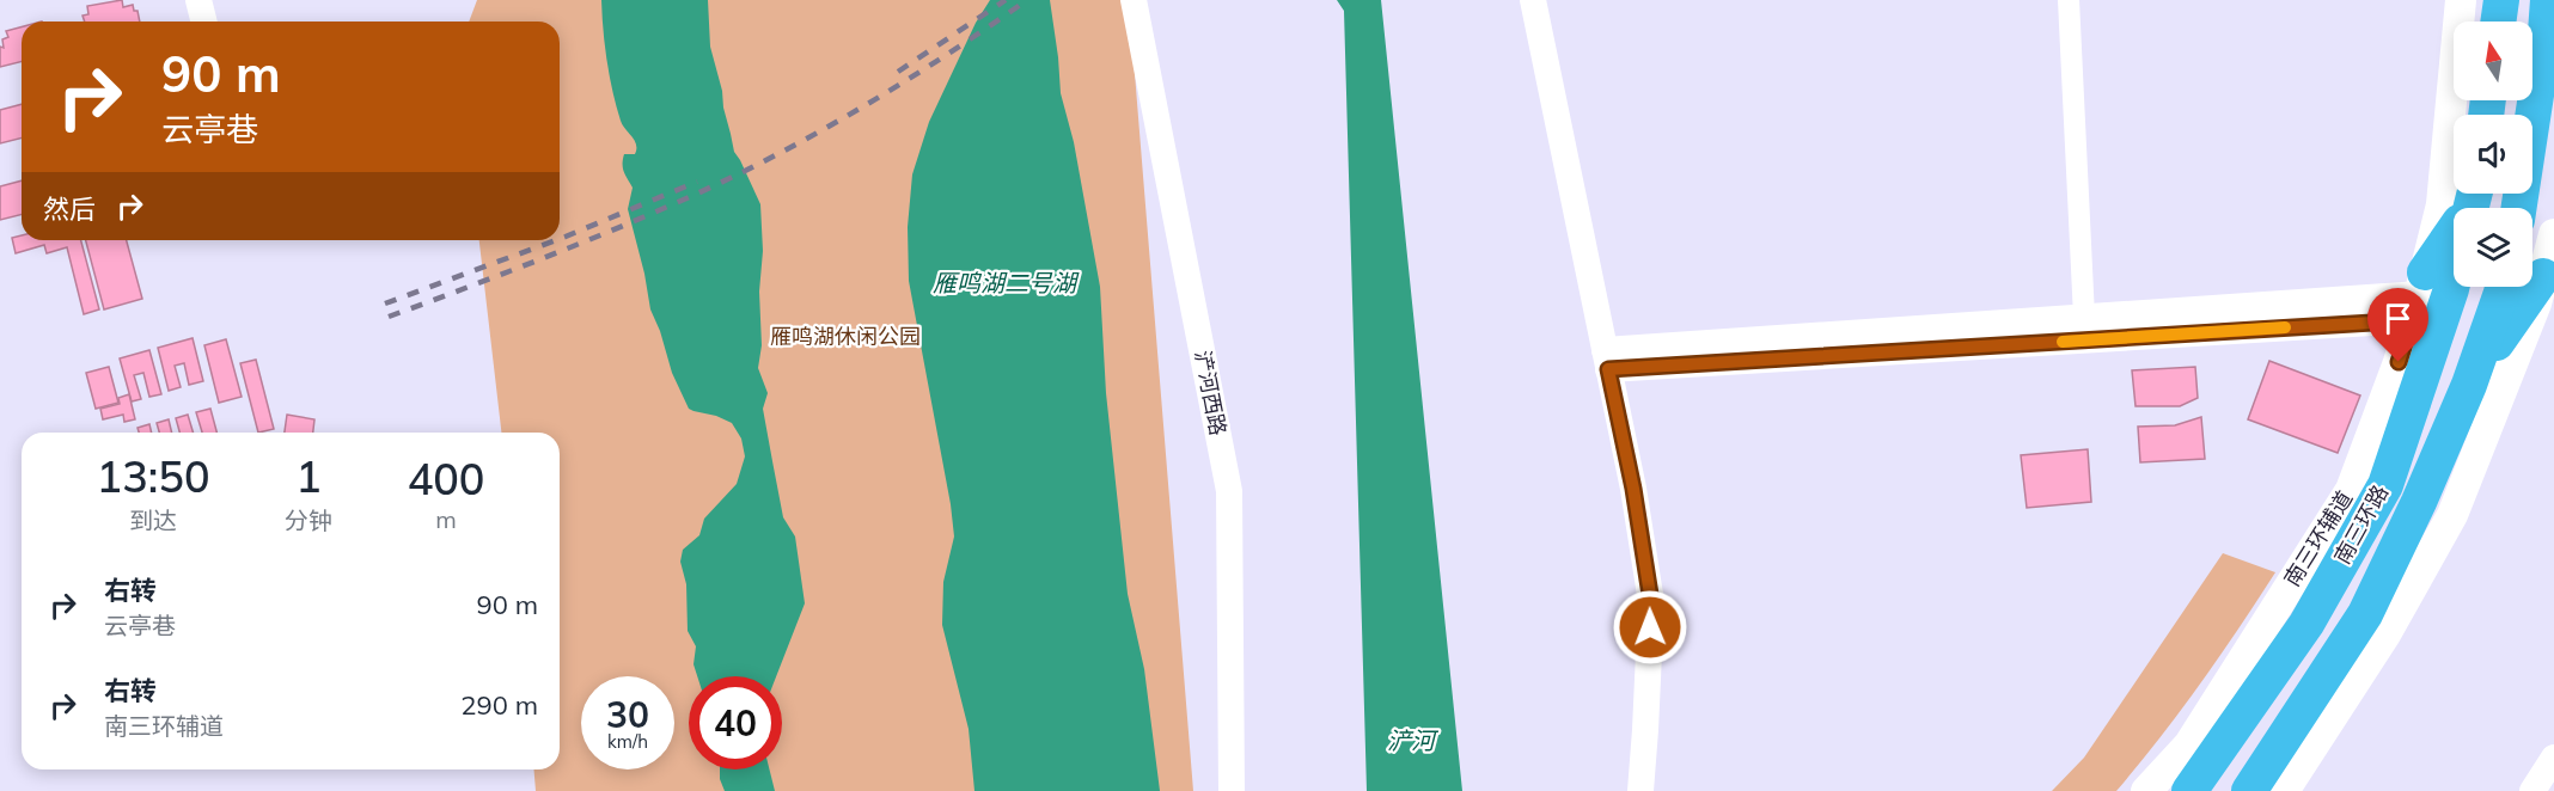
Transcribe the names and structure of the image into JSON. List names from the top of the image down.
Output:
{
  "streets": {
    "highway": ["南三环路"],
    "main road": ["南三环辅道"],
    "street": ["浐河西路"]
  },
  "crossings": [
    ["南三环路", "南三环辅道"]
  ],
  "water": ["雁鸣湖二号湖", "浐河"],
  "parks": ["雁鸣湖休闲公园"],
  "north": "top",
  "page": {
    "turn": ["90 m", "云亭巷"],
    "then": "然后",
    "eta": [
      "13:50",
      "到达",
      "1",
      "分钟",
      "400",
      "m"
    ],
    "list": [
      {
        "name": "右转",
        "note": "云亭巷",
        "value": "90 m"
      },
      {
        "name": "右转",
        "note": "南三环辅道",
        "value": "290 m"
      }
    ],
    "speed": "30 km/h",
    "limit": "40"
  }
}
